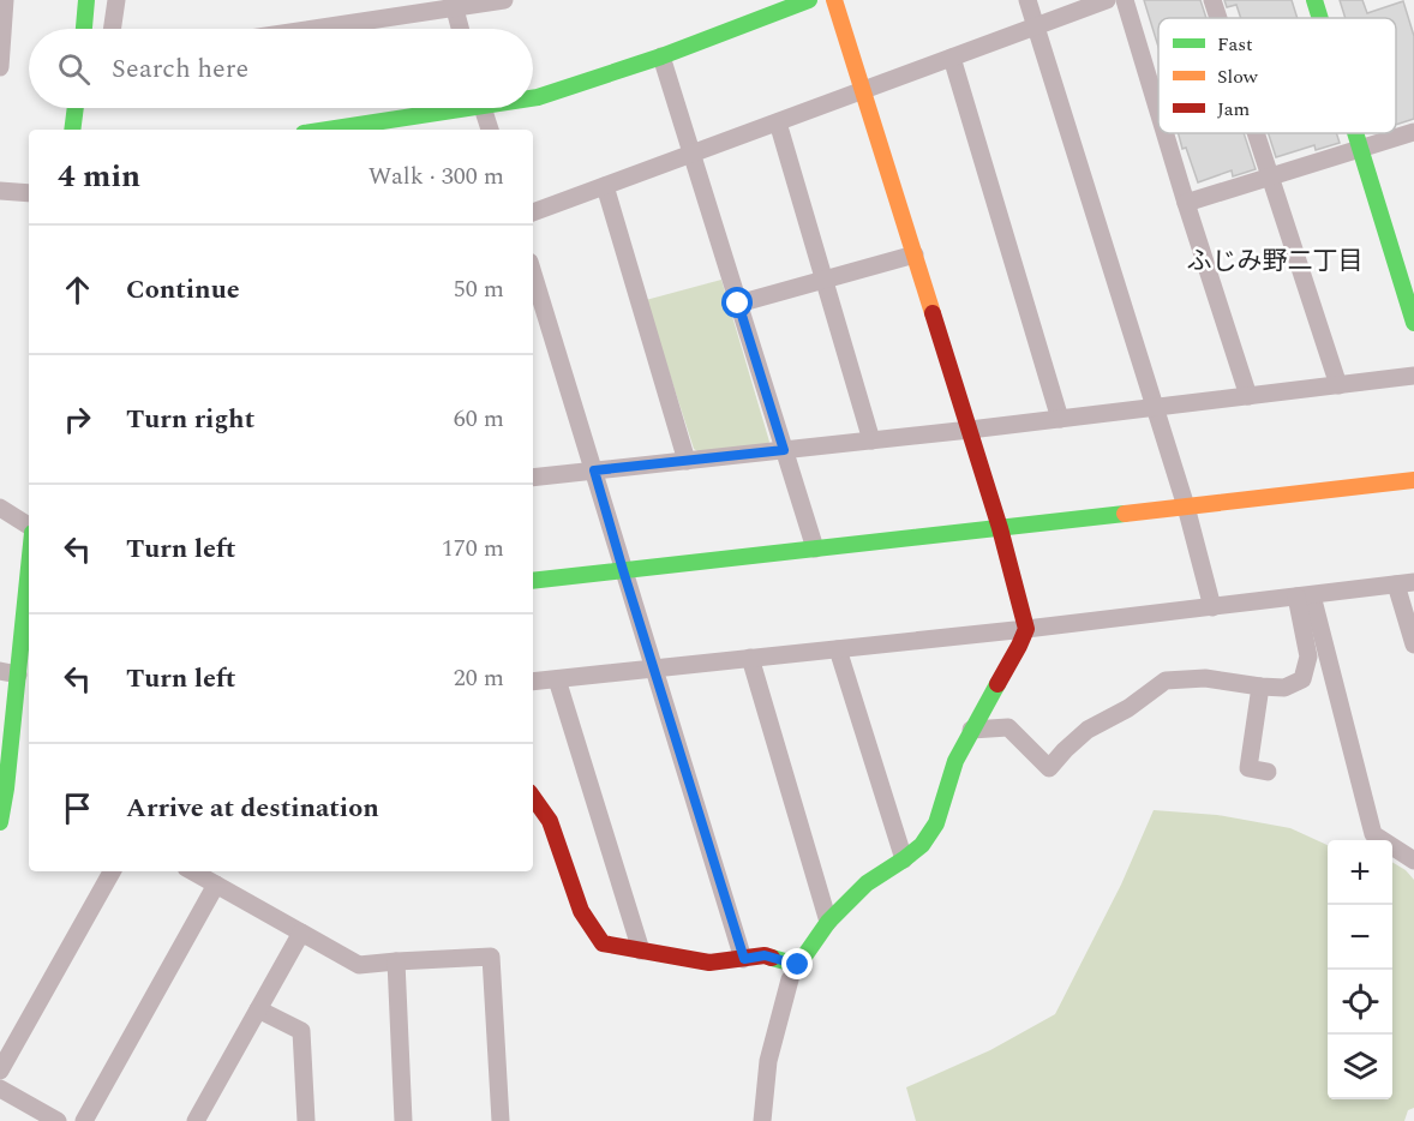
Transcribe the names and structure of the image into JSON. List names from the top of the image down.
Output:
{
  "districts": ["ふじみ野二丁目"],
  "legend": ["Fast", "Slow", "Jam"],
  "page": {
    "search": "Search here",
    "heading": ["4 min", "Walk · 300 m"],
    "list": [
      ["Continue", "50 m"],
      ["Turn right", "60 m"],
      ["Turn left", "170 m"],
      ["Turn left", "20 m"],
      "Arrive at destination"
    ],
    "map_buttons": ["+", "−"]
  }
}
